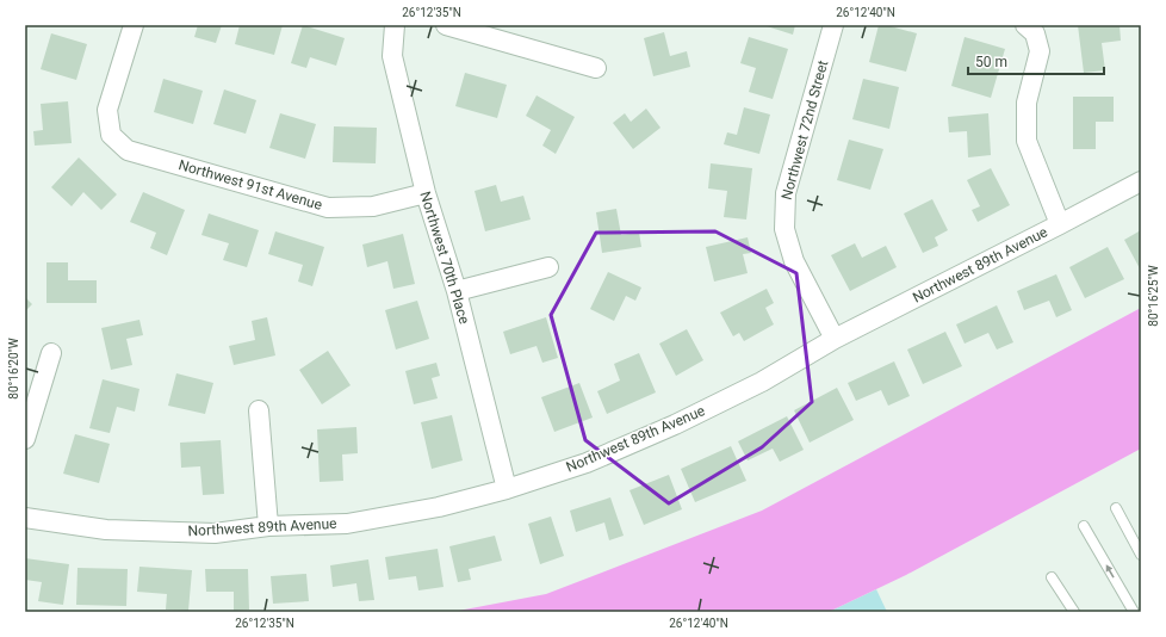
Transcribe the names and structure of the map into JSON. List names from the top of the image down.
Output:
{
  "streets": {
    "street": [
      "Northwest 72nd Street",
      "Northwest 91st Avenue",
      "Northwest 70th Place",
      "Northwest 89th Avenue"
    ]
  },
  "crossings": [
    ["Northwest 72nd Street", "Northwest 89th Avenue"],
    ["Northwest 91st Avenue", "Northwest 70th Place"],
    ["Northwest 70th Place", "Northwest 89th Avenue"]
  ],
  "scale_bar": "50 m",
  "coordinates": [
    "26°12'35\"N",
    "26°12'40\"N",
    "80°16'25\"W",
    "80°16'20\"W"
  ]
}
